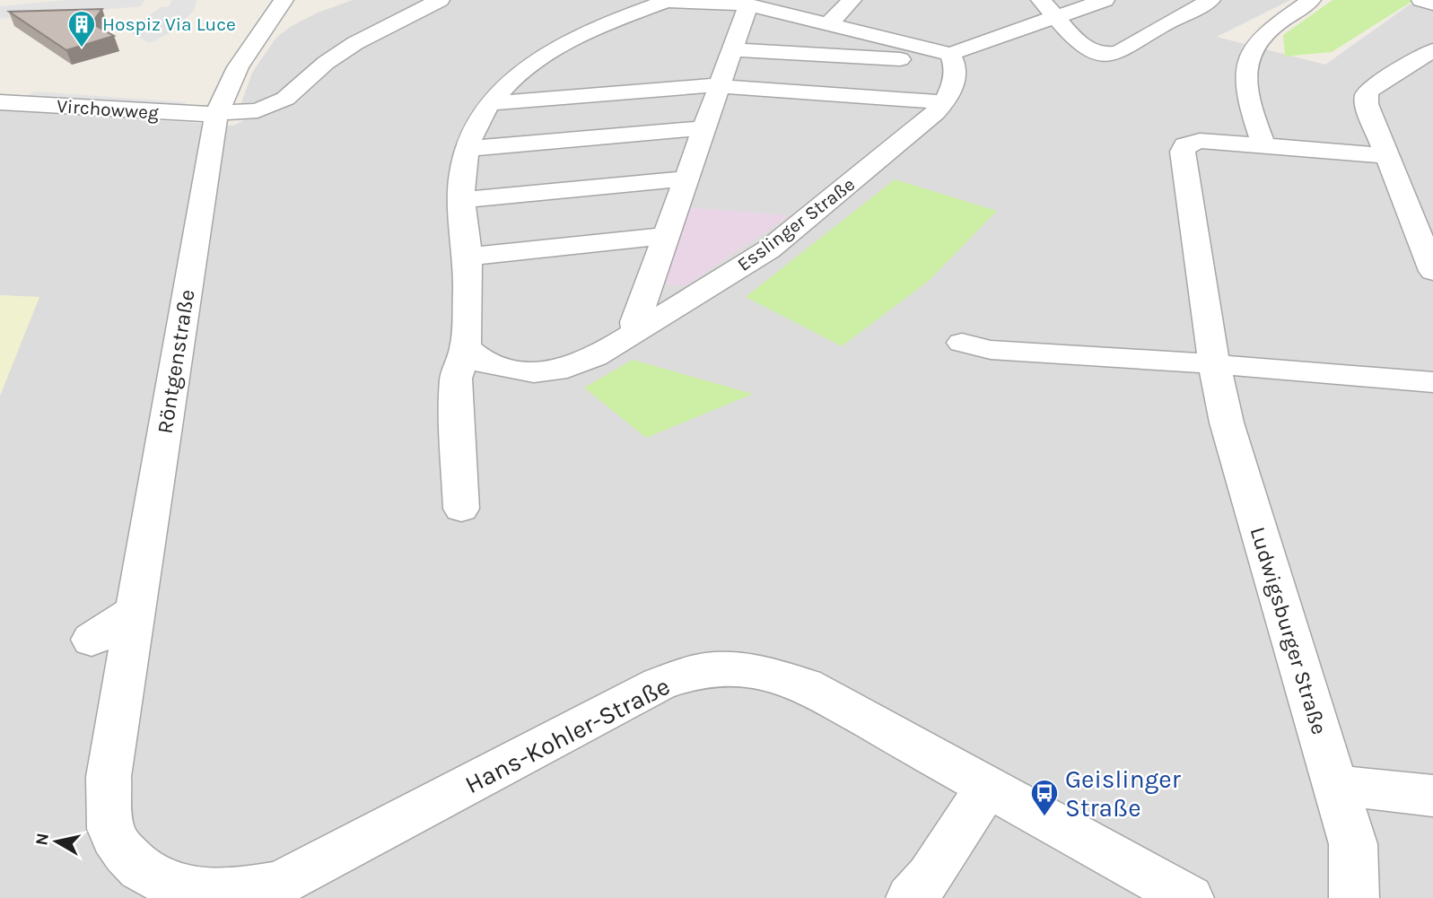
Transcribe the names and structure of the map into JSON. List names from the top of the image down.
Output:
{
  "streets": {
    "street": [
      "Virchowweg",
      "Esslinger Straße",
      "Röntgenstraße",
      "Ludwigsburger Straße",
      "Hans-Kohler-Straße"
    ]
  },
  "crossings": [
    ["Virchowweg", "Röntgenstraße"],
    ["Röntgenstraße", "Hans-Kohler-Straße"]
  ],
  "places": {
    "building": ["Hospiz Via Luce"],
    "bus stop": ["Geislinger Straße"]
  },
  "north": "left"
}
